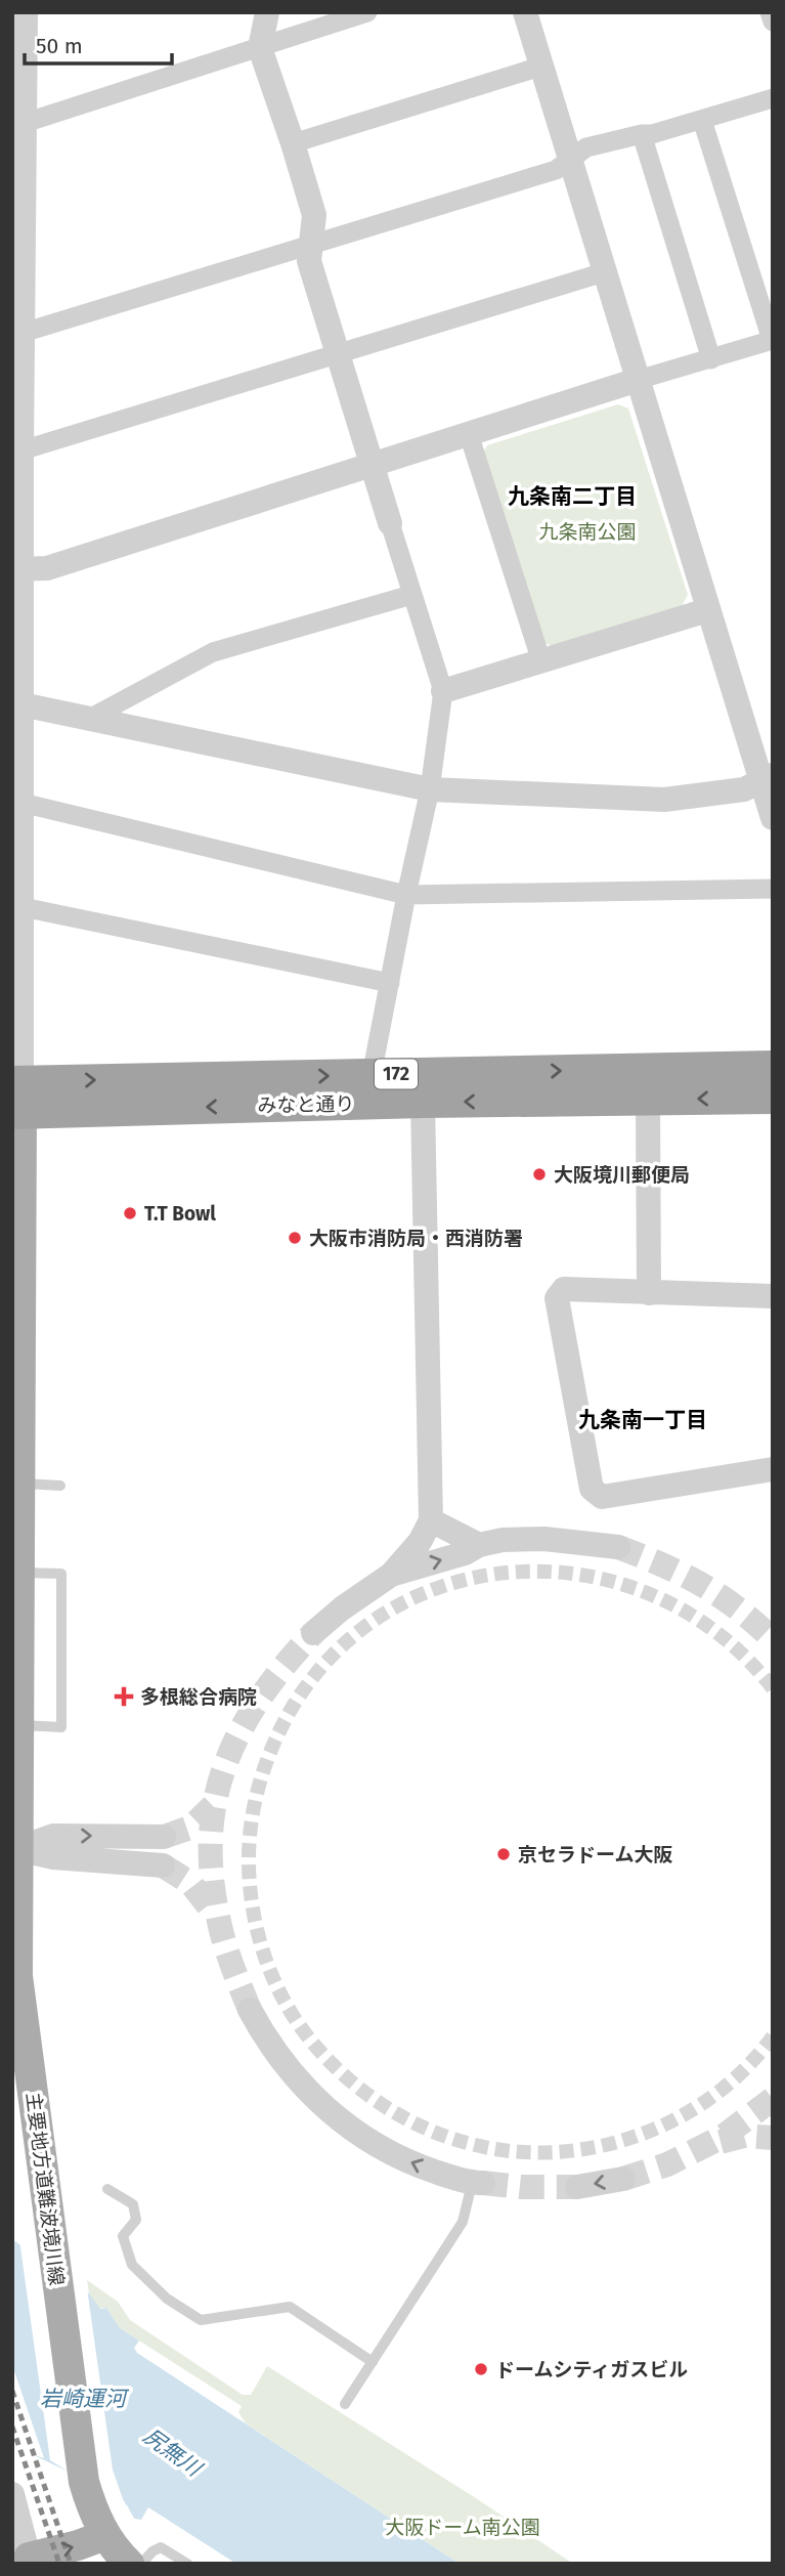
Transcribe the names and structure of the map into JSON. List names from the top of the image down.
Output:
{
  "streets": {
    "highway": ["172", "みなと通り"],
    "main road": ["主要地方道難波境川線"]
  },
  "crossings": [
    ["みなと通り", "主要地方道難波境川線"]
  ],
  "districts": ["九条南二丁目", "九条南一丁目"],
  "water": ["岩崎運河", "尻無川"],
  "parks": ["九条南公園", "大阪ドーム南公園"],
  "places": {
    "other": [
      "大阪境川郵便局",
      "T.T Bowl",
      "大阪市消防局・西消防署",
      "京セラドーム大阪",
      "ドームシティガスビル"
    ],
    "health": ["多根総合病院"]
  },
  "scale_bar": "50 m"
}
